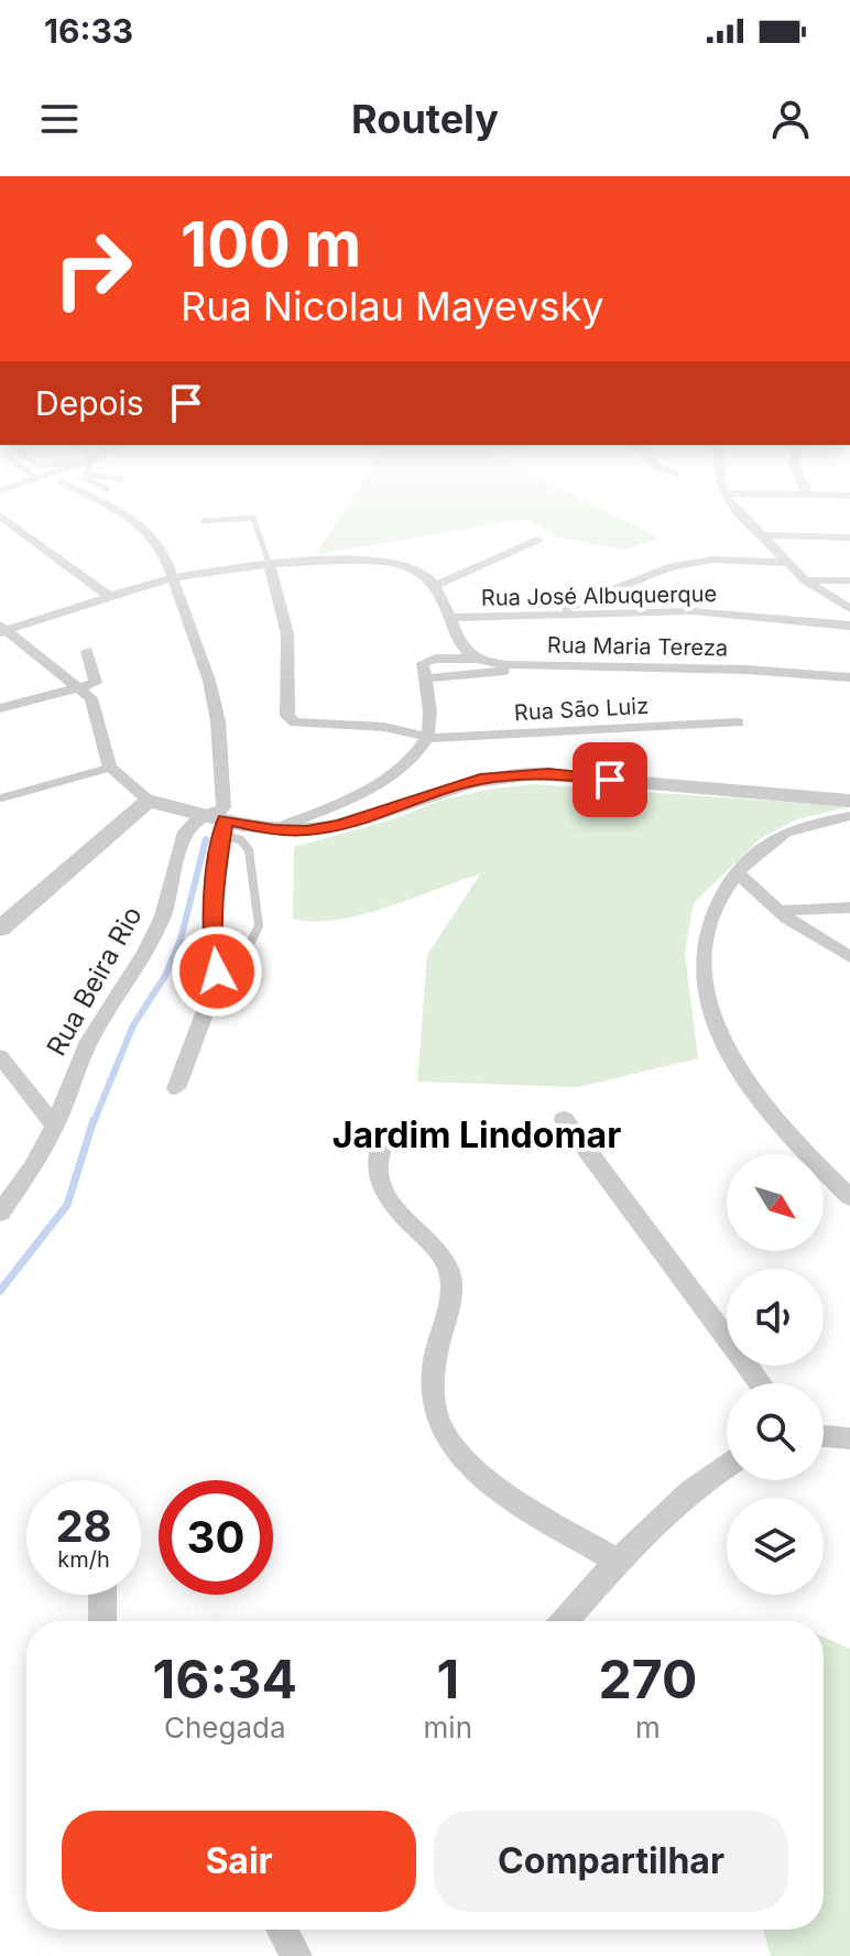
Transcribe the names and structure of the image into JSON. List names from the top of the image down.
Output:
{
  "streets": {
    "street": [
      "Rua José Albuquerque",
      "Rua Maria Tereza",
      "Rua São Luiz",
      "Rua Beira Rio"
    ]
  },
  "districts": ["Jardim Lindomar"],
  "north": "bottom right",
  "page": {
    "status": "16:33",
    "header": "Routely",
    "turn": ["100 m", "Rua Nicolau Mayevsky"],
    "then": "Depois",
    "speed": "28 km/h",
    "limit": "30",
    "eta": [
      "16:34",
      "Chegada",
      "1",
      "min",
      "270",
      "m"
    ],
    "buttons": ["Sair", "Compartilhar"]
  }
}
